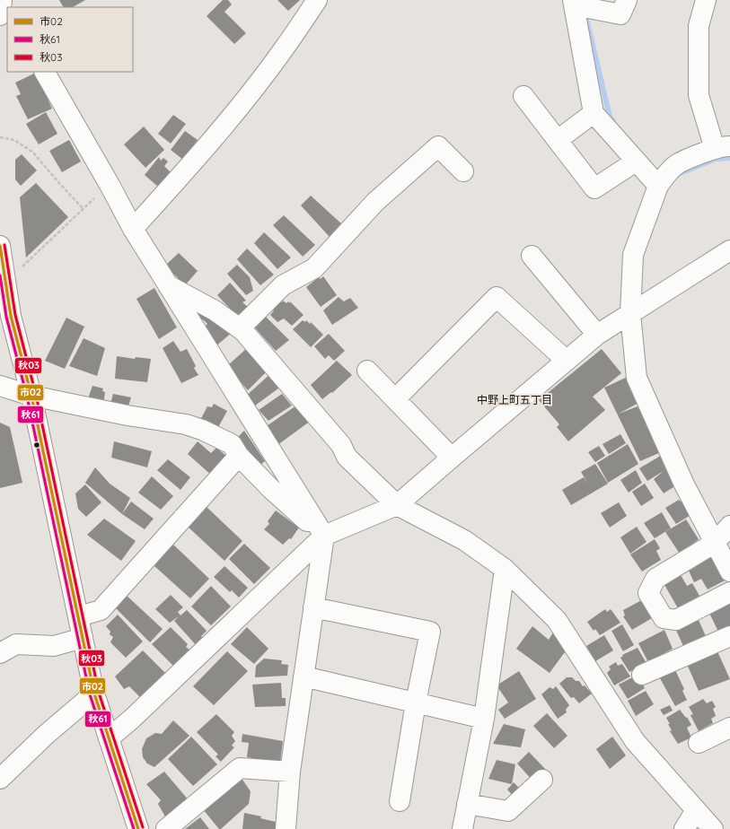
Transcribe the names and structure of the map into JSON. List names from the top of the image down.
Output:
{
  "districts": ["中野上町五丁目"],
  "lines": ["transit line 秋03", "transit line 市02", "transit line 秋61"],
  "legend": ["市02", "秋61", "秋03"]
}
